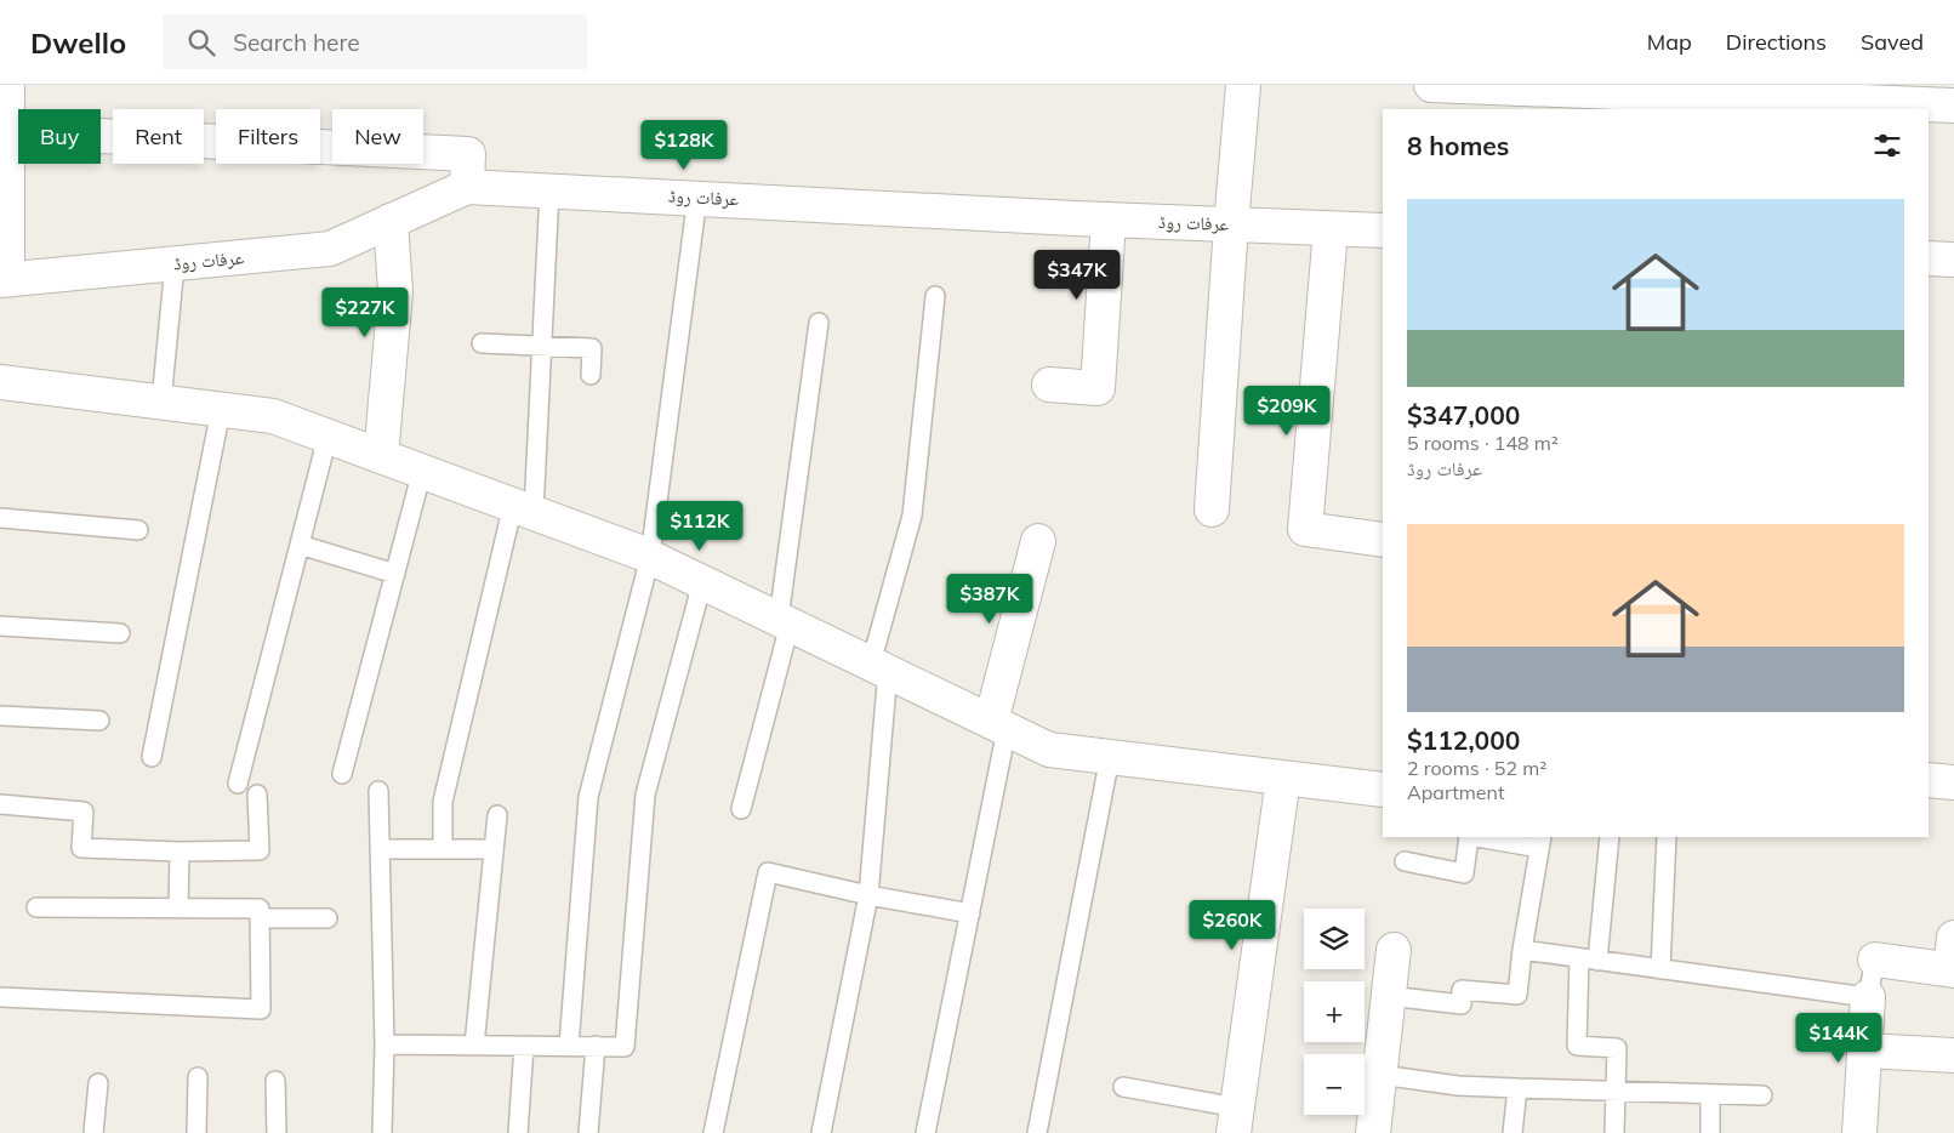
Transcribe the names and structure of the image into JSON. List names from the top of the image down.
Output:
{
  "streets": {
    "street": ["عرفات روڈ"]
  },
  "page": {
    "header": "Dwello",
    "search": "Search here",
    "nav": ["Map", "Directions", "Saved"],
    "chip": [
      "Buy",
      "Rent",
      "Filters",
      "New"
    ],
    "heading": "8 homes",
    "price": [
      "$128K",
      "$347K",
      "$227K",
      "$209K",
      "$112K",
      "$387K",
      "$260K",
      "$144K"
    ],
    "list": [
      {
        "name": "$347,000",
        "note": "5 rooms · 148 m² · عرفات روڈ"
      },
      {
        "name": "$112,000",
        "note": "2 rooms · 52 m² · Apartment"
      }
    ],
    "map_buttons": ["+", "−"]
  }
}
